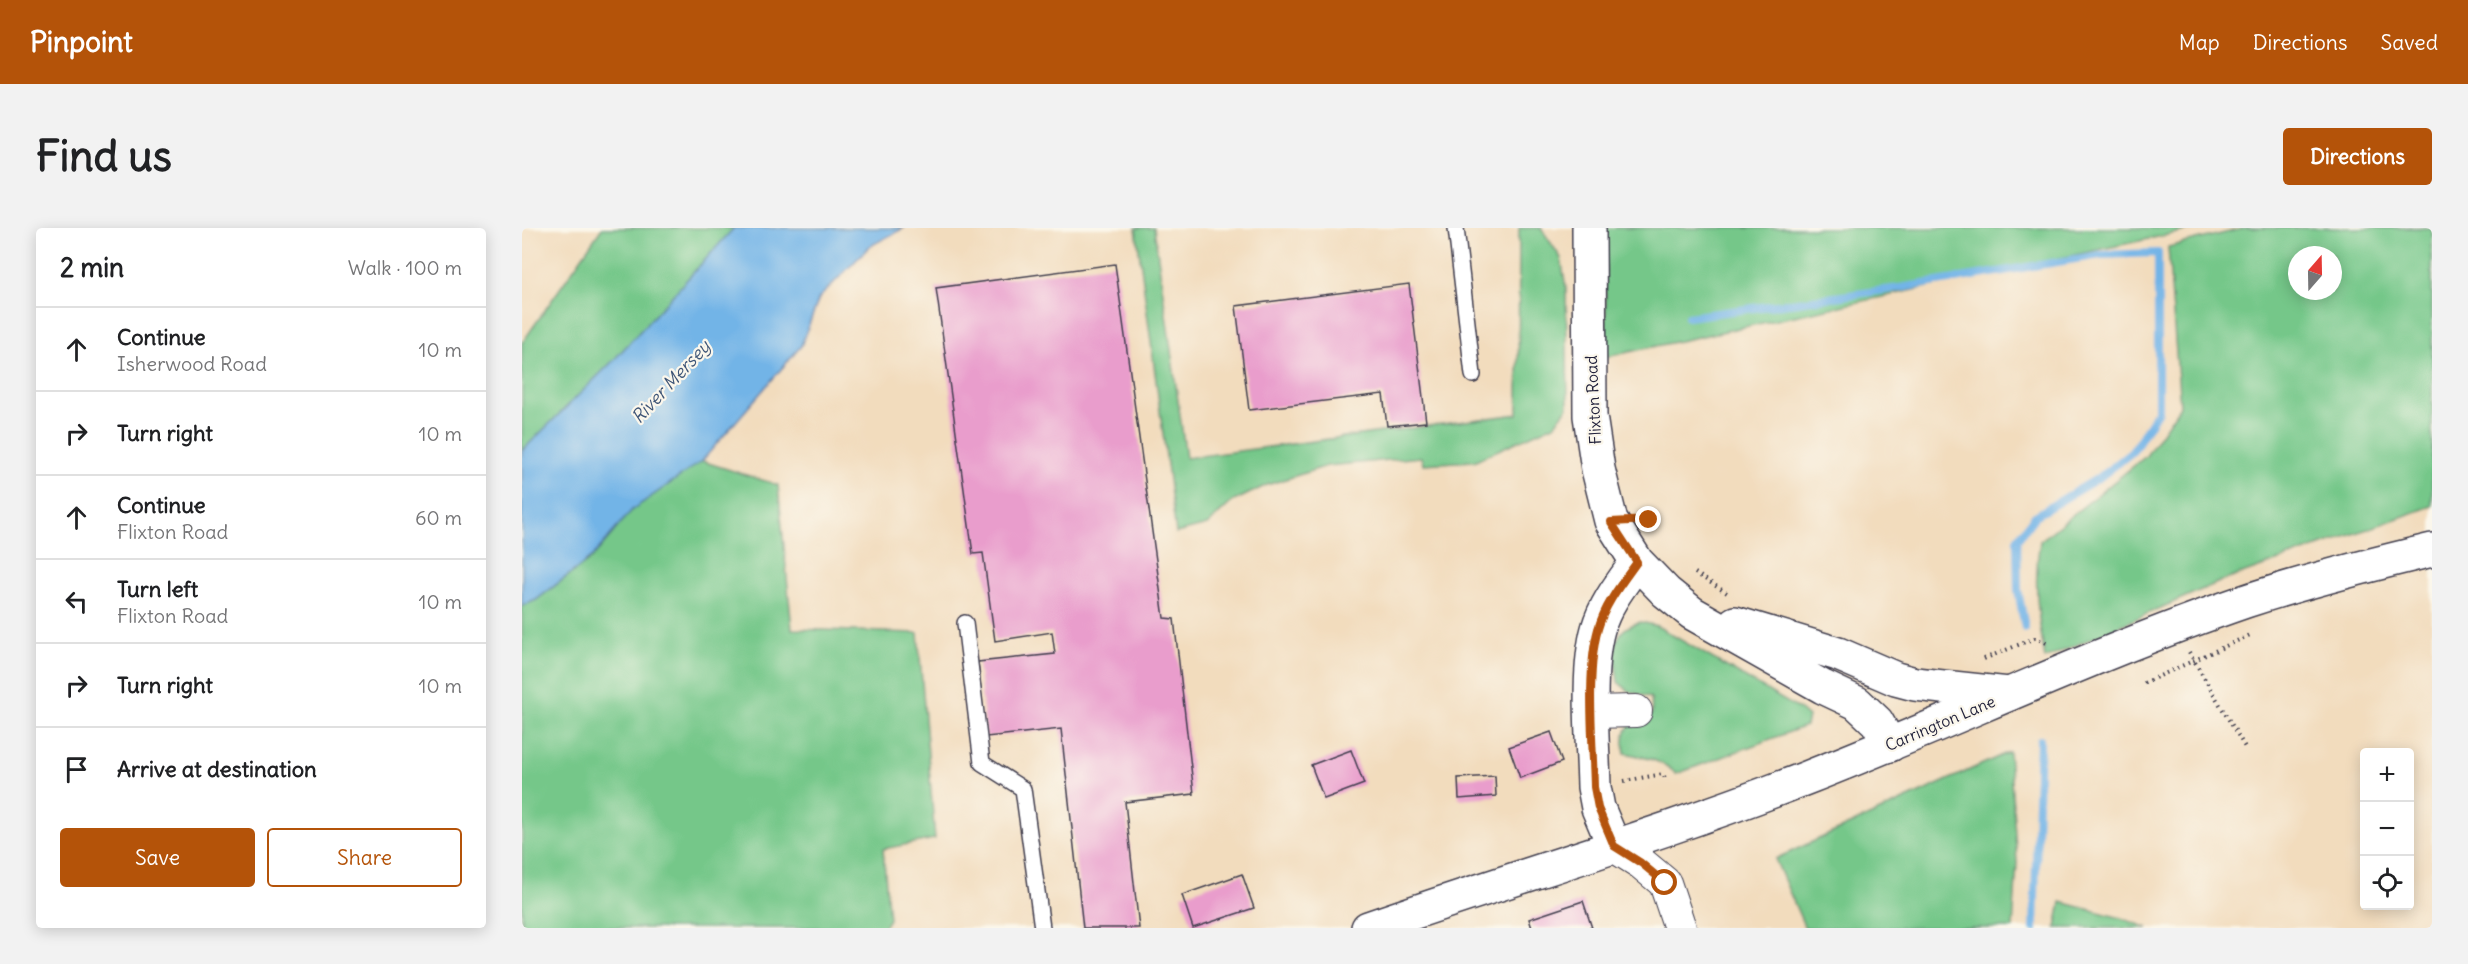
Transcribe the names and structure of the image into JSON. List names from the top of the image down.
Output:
{
  "streets": {
    "main road": ["Flixton Road", "Carrington Lane"]
  },
  "crossings": [
    ["Flixton Road", "Carrington Lane"]
  ],
  "water": ["River Mersey"],
  "north": "top",
  "page": {
    "header": "Pinpoint",
    "nav": ["Map", "Directions", "Saved"],
    "buttons": [
      "Directions",
      ["Save", "Share"]
    ],
    "title": "Find us",
    "heading": ["2 min", "Walk · 100 m"],
    "list": [
      ["Continue", "Isherwood Road", "10 m"],
      ["Turn right", "10 m"],
      ["Continue", "Flixton Road", "60 m"],
      ["Turn left", "Flixton Road", "10 m"],
      ["Turn right", "10 m"],
      "Arrive at destination"
    ],
    "map_buttons": ["+", "−"]
  }
}
